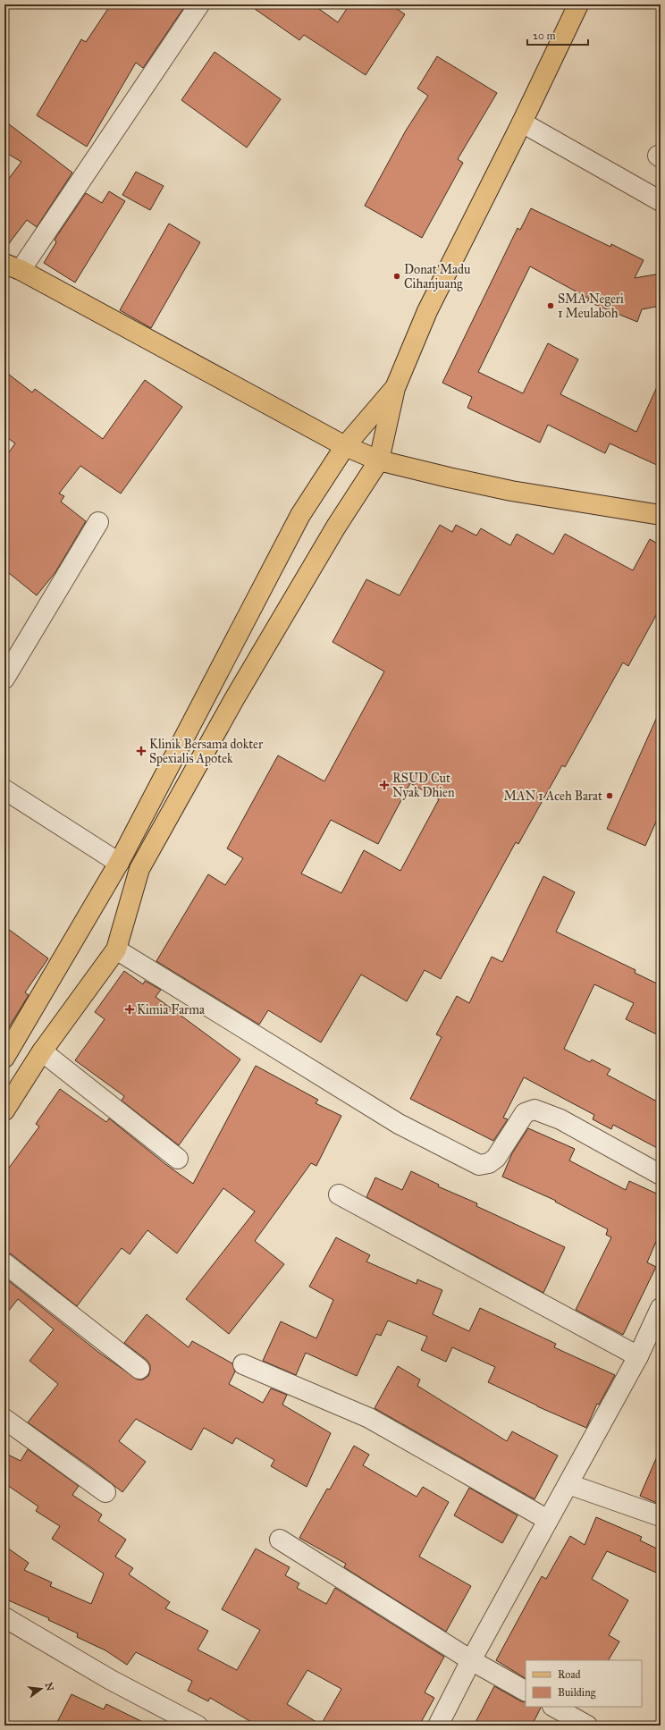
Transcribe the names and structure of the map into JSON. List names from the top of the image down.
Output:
{
  "places": {
    "other": ["Donat Madu Cihanjuang", "SMA Negeri 1 Meulaboh", "MAN 1 Aceh Barat"],
    "health": ["Klinik Bersama dokter Spexialis Apotek", "RSUD Cut Nyak Dhien", "Kimia Farma"]
  },
  "legend": ["Road", "Building"],
  "scale_bar": "20 m",
  "north": "right"
}
